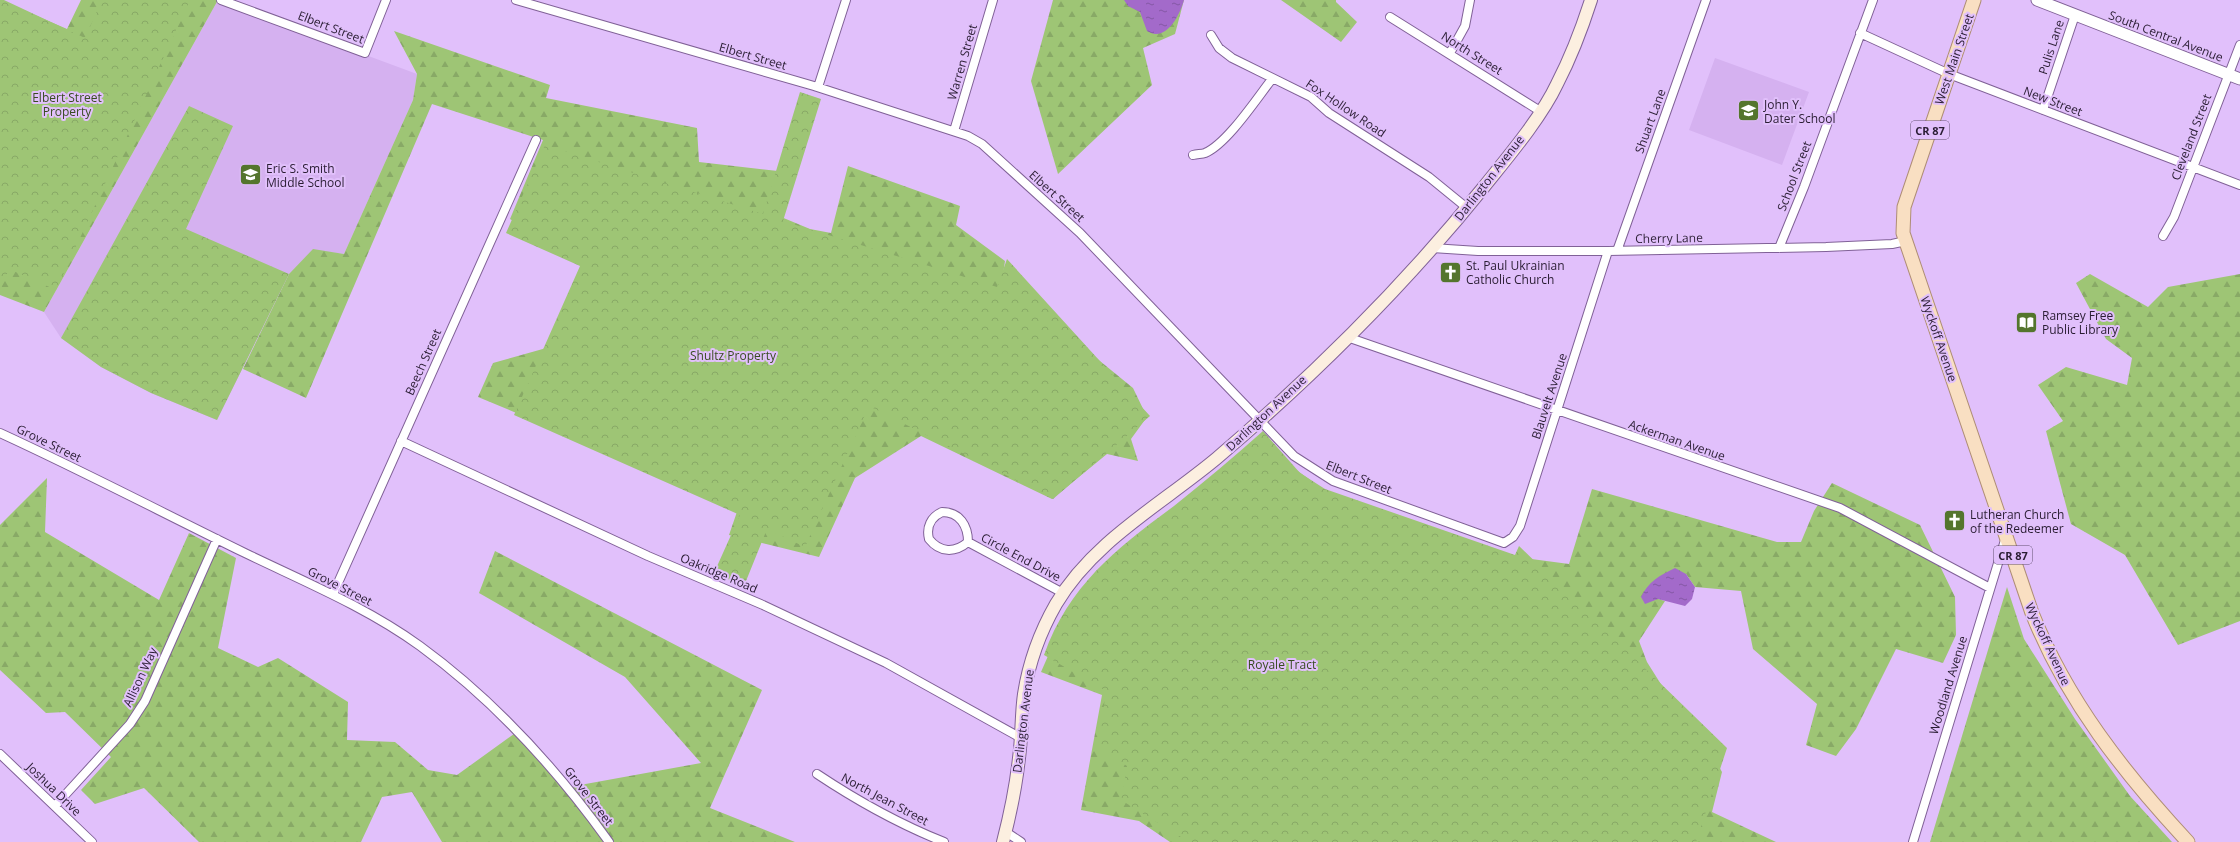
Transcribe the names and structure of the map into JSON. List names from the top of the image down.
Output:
{
  "streets": {
    "main road": [
      "West Main Street",
      "CR 87",
      "Darlington Avenue",
      "Wyckoff Avenue"
    ],
    "street": [
      "Elbert Street",
      "South Central Avenue",
      "Pulis Lane",
      "North Street",
      "Warren Street",
      "New Street",
      "Fox Hollow Road",
      "Shuart Lane",
      "Cleveland Street",
      "School Street",
      "Cherry Lane",
      "Beech Street",
      "Blauvelt Avenue",
      "Ackerman Avenue",
      "Grove Street",
      "Circle End Drive",
      "Oakridge Road",
      "Allison Way",
      "Woodland Avenue",
      "Joshua Drive",
      "North Jean Street"
    ]
  },
  "crossings": [
    ["Elbert Street", "Warren Street"],
    ["Elbert Street", "Darlington Avenue"],
    ["Elbert Street", "Blauvelt Avenue"],
    ["South Central Avenue", "Pulis Lane"],
    ["South Central Avenue", "Cleveland Street"],
    ["Pulis Lane", "New Street"],
    ["North Street", "Darlington Avenue"],
    ["West Main Street", "New Street"],
    ["West Main Street", "Cherry Lane"],
    ["West Main Street", "Wyckoff Avenue"],
    ["New Street", "Cleveland Street"],
    ["New Street", "School Street"],
    ["Fox Hollow Road", "Darlington Avenue"],
    ["Shuart Lane", "Cherry Lane"],
    ["School Street", "Cherry Lane"],
    ["Darlington Avenue", "Cherry Lane"],
    ["Darlington Avenue", "Ackerman Avenue"],
    ["Darlington Avenue", "Circle End Drive"],
    ["Darlington Avenue", "Oakridge Road"],
    ["Cherry Lane", "Wyckoff Avenue"],
    ["Cherry Lane", "Blauvelt Avenue"],
    ["Wyckoff Avenue", "Woodland Avenue"],
    ["Beech Street", "Grove Street"],
    ["Beech Street", "Oakridge Road"],
    ["Blauvelt Avenue", "Ackerman Avenue"],
    ["Ackerman Avenue", "Woodland Avenue"],
    ["Grove Street", "Allison Way"],
    ["Allison Way", "Joshua Drive"]
  ],
  "parks": ["Elbert Street Property", "Shultz Property", "Royale Tract"],
  "places": {
    "school or university": ["John Y. Dater School", "Eric S. Smith Middle School"],
    "church": ["St. Paul Ukrainian Catholic Church", "Lutheran Church of the Redeemer"],
    "library": ["Ramsey Free Public Library"]
  }
}
